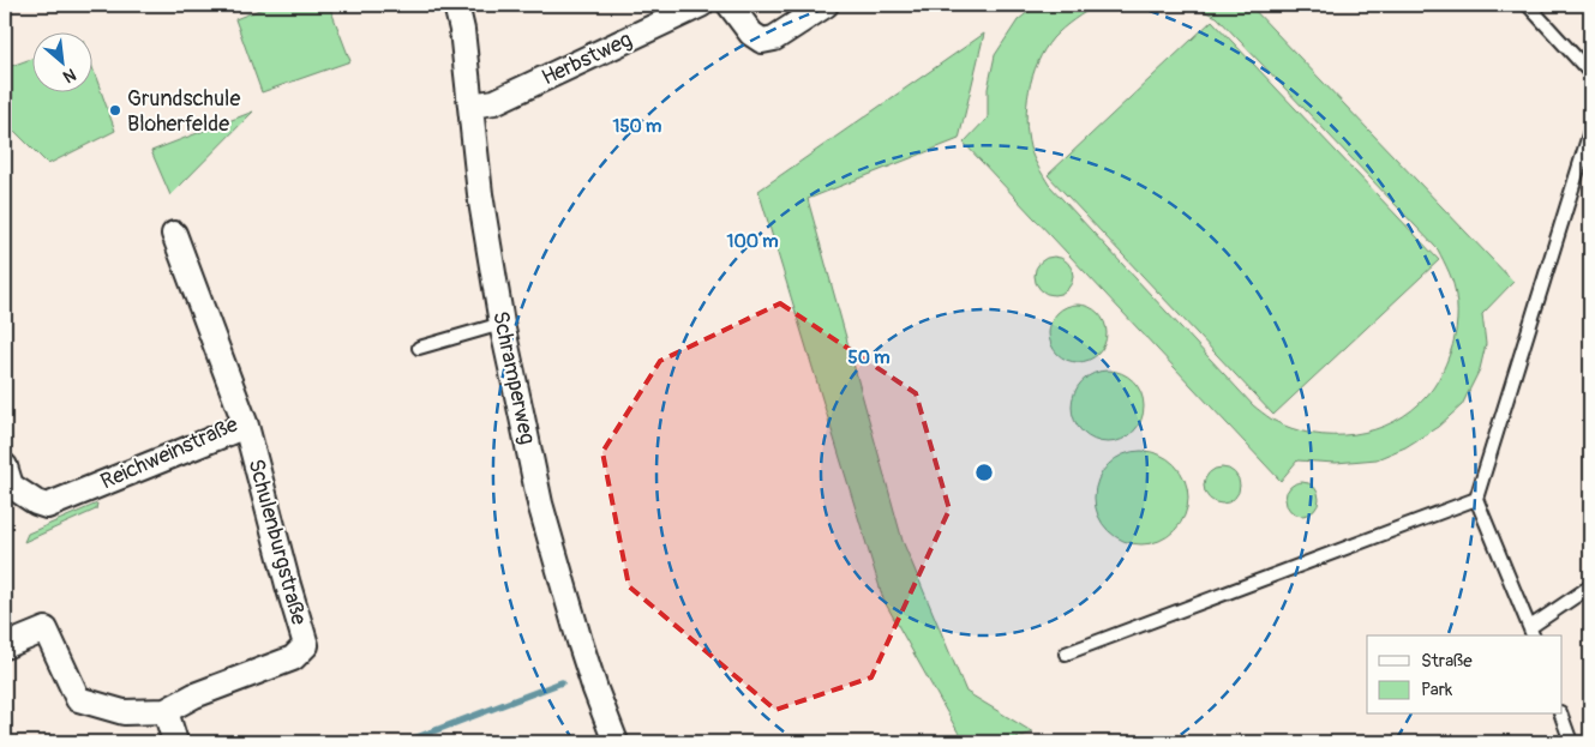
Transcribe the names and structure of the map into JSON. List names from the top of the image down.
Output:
{
  "streets": {
    "street": [
      "Herbstweg",
      "Schramperweg",
      "Reichweinstraße",
      "Schulenburgstraße"
    ]
  },
  "crossings": [
    ["Herbstweg", "Schramperweg"],
    ["Reichweinstraße", "Schulenburgstraße"]
  ],
  "places": ["Grundschule Bloherfelde"],
  "legend": ["Straße", "Park"],
  "north": "bottom right",
  "rings": ["150 m", "100 m", "50 m"]
}
